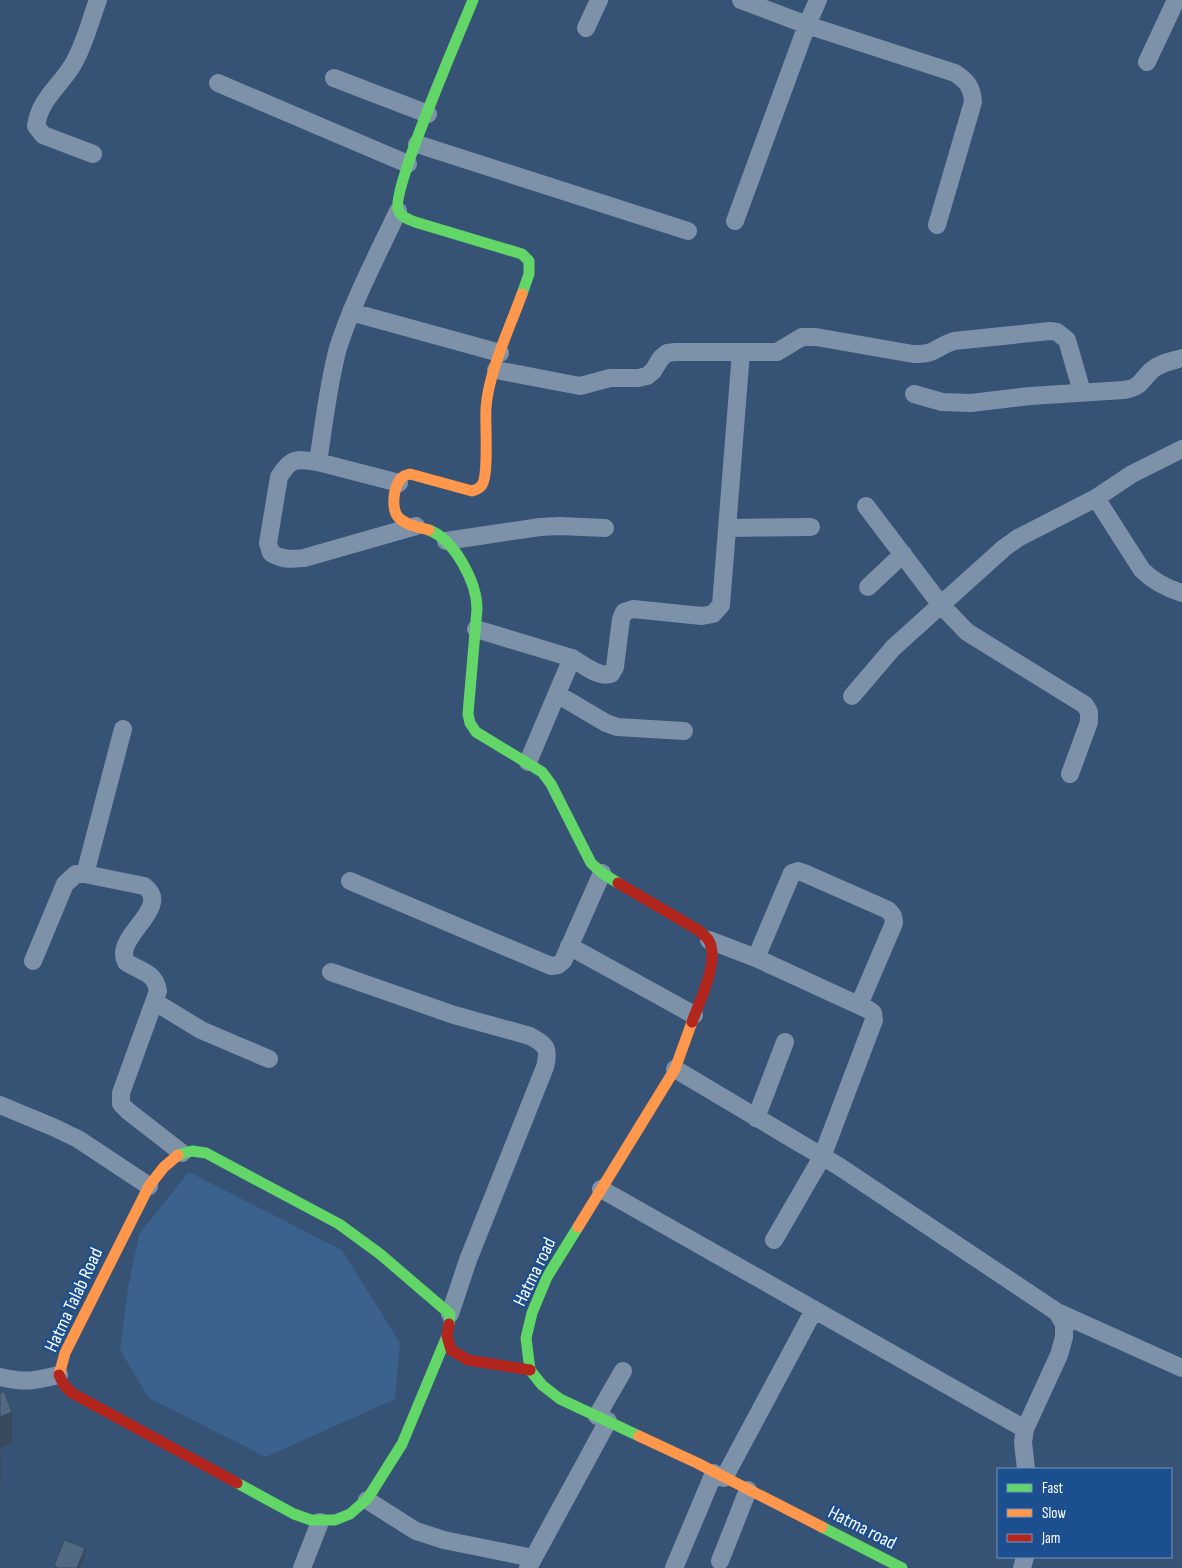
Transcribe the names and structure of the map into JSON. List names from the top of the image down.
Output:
{
  "streets": {
    "street": ["Hatma road", "Hatma Talab Road"]
  },
  "legend": ["Fast", "Slow", "Jam"]
}
